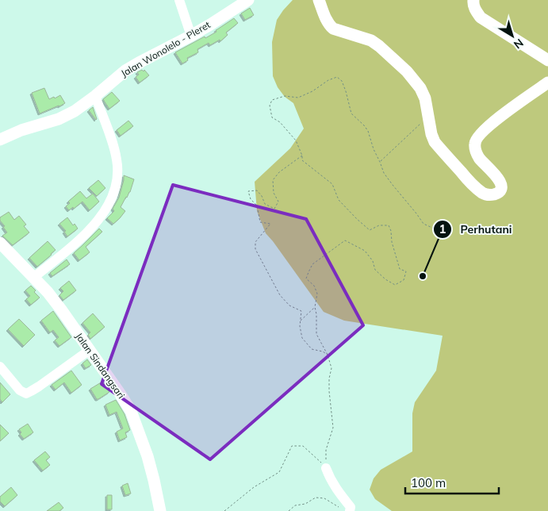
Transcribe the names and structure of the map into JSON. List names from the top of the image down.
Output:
{
  "streets": {
    "main road": ["Jalan Wonolelo - Pleret", "Jalan Sindangsari"]
  },
  "places": ["Perhutani"],
  "scale_bar": "100 m",
  "north": "bottom right"
}
